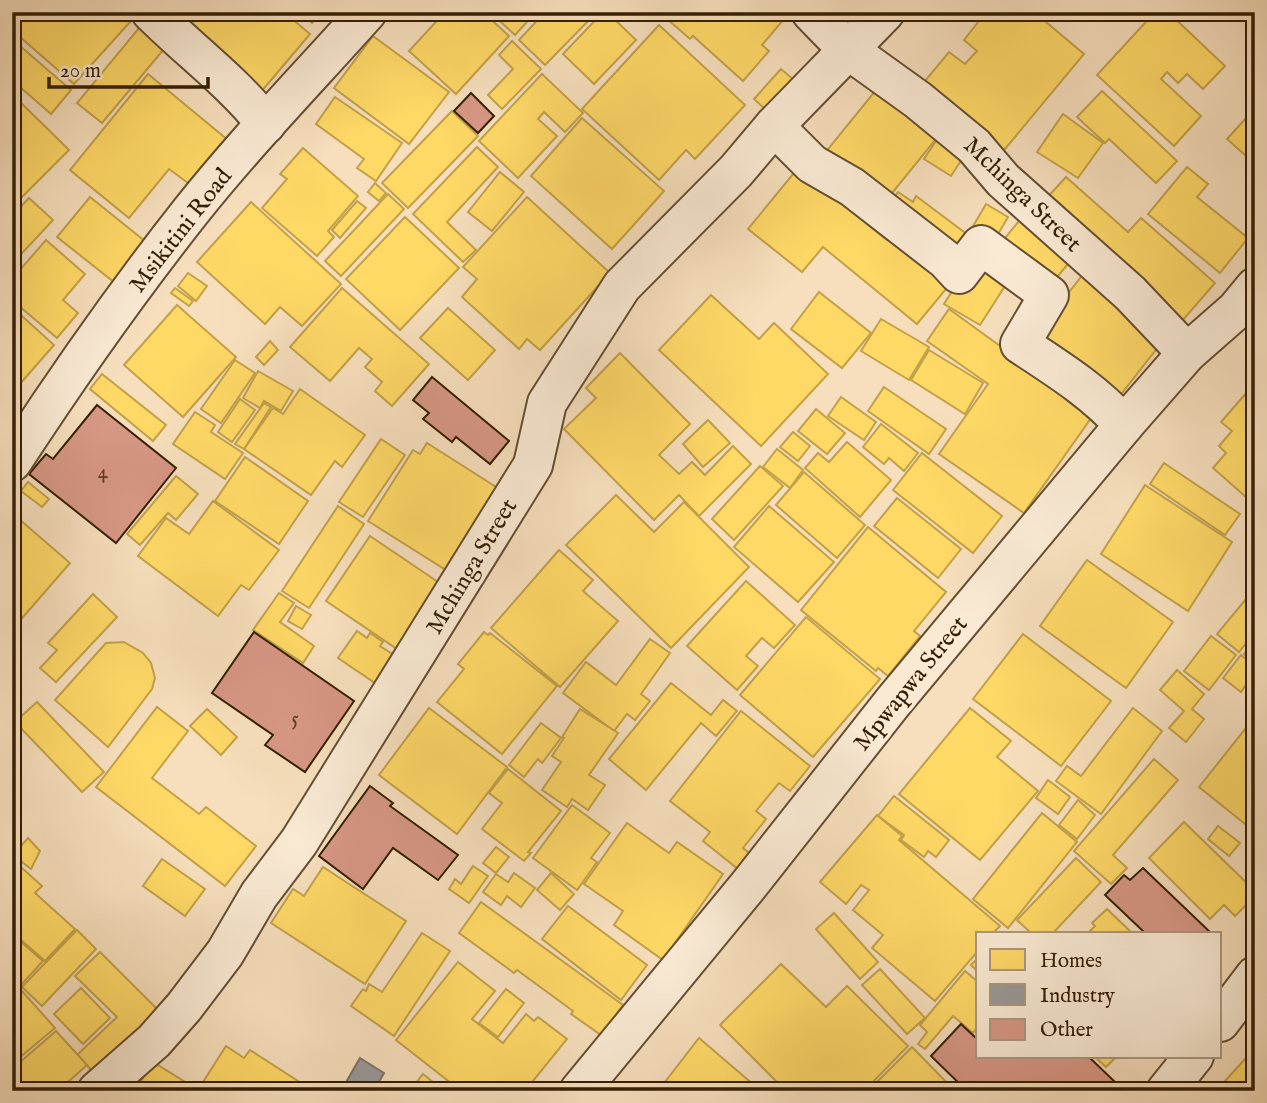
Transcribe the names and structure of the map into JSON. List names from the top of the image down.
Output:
{
  "streets": {
    "street": ["Mchinga Street", "Msikitini Road", "Mpwapwa Street"]
  },
  "crossings": [
    ["Mchinga Street", "Mpwapwa Street"]
  ],
  "house_numbers": ["4", "5"],
  "legend": ["Homes", "Industry", "Other"],
  "scale_bar": "20 m"
}
